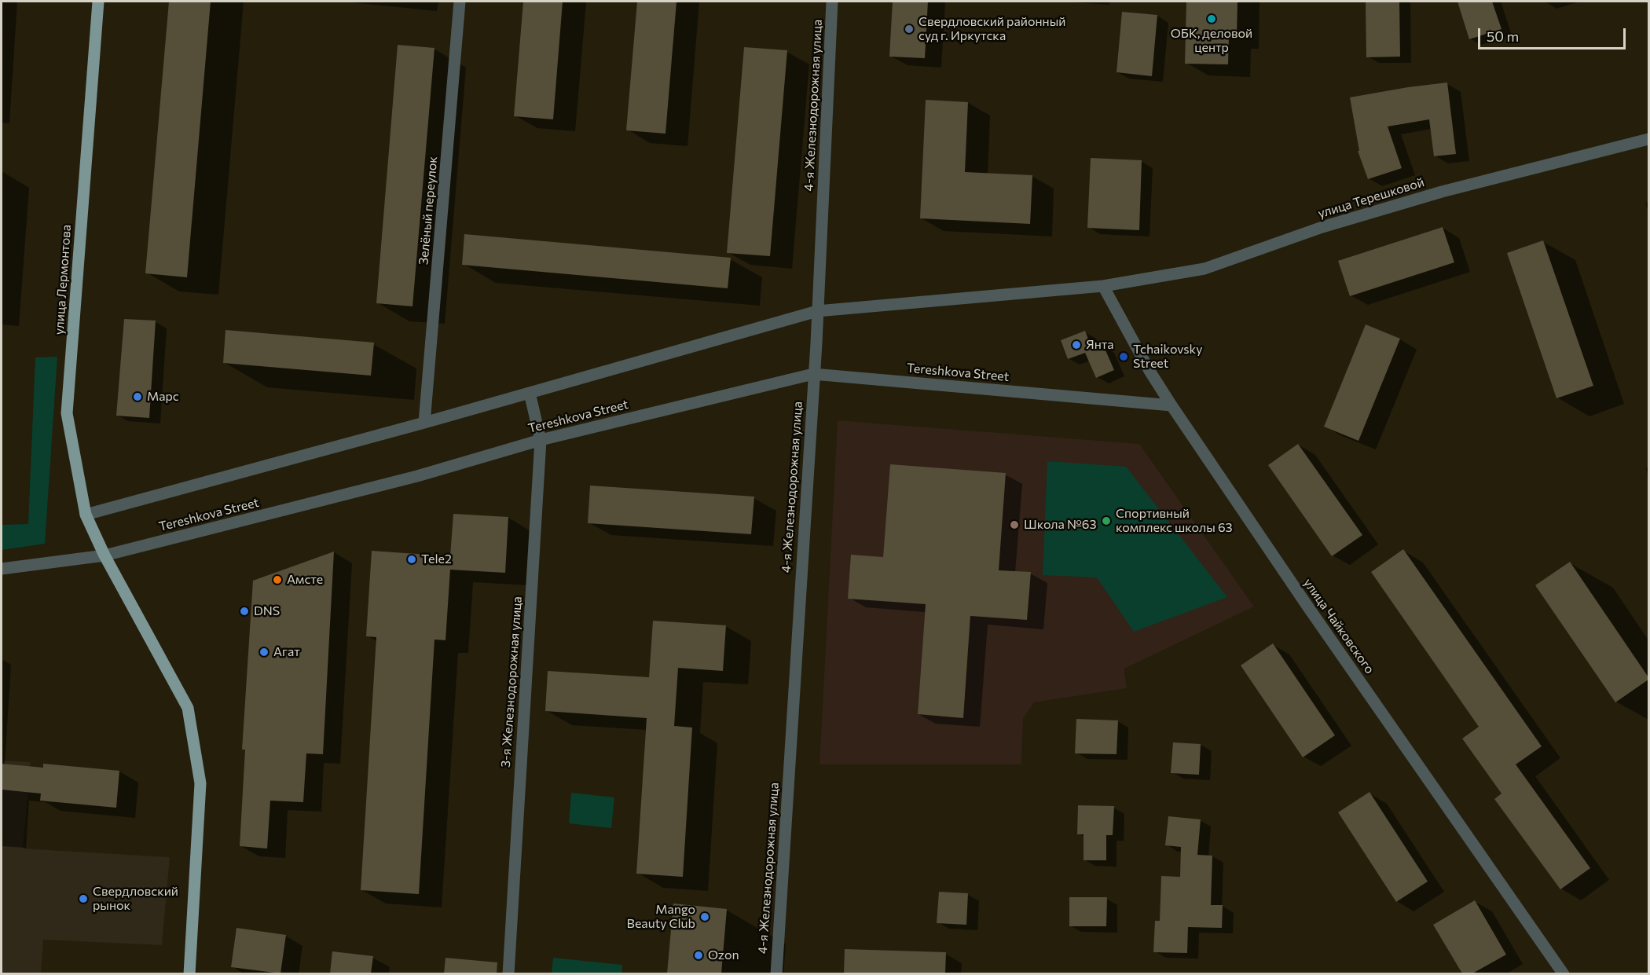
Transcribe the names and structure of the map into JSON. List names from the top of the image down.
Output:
{
  "streets": {
    "main road": ["улица Лермонтова"],
    "street": [
      "4-я Железнодорожная улица",
      "улица Терешковой",
      "Зелёный переулок",
      "Tereshkova Street",
      "улица Чайковского",
      "3-я Железнодорожная улица"
    ]
  },
  "crossings": [
    ["4-я Железнодорожная улица", "Tereshkova Street"],
    ["улица Терешковой", "улица Чайковского"],
    ["улица Лермонтова", "Tereshkova Street"],
    ["Tereshkova Street", "улица Чайковского"],
    ["Tereshkova Street", "3-я Железнодорожная улица"]
  ],
  "places": [
    "ОБК, деловой центр",
    "Свердловский районный суд г. Иркутска",
    "Янта",
    "Tchaikovsky Street",
    "Марс",
    "Спортивный комплекс школы 63",
    "Школа №63",
    "Tele2",
    "Амсте",
    "DNS",
    "Агат",
    "Свердловский рынок",
    "Mango Beauty Club",
    "Ozon"
  ],
  "scale_bar": "50 m"
}
